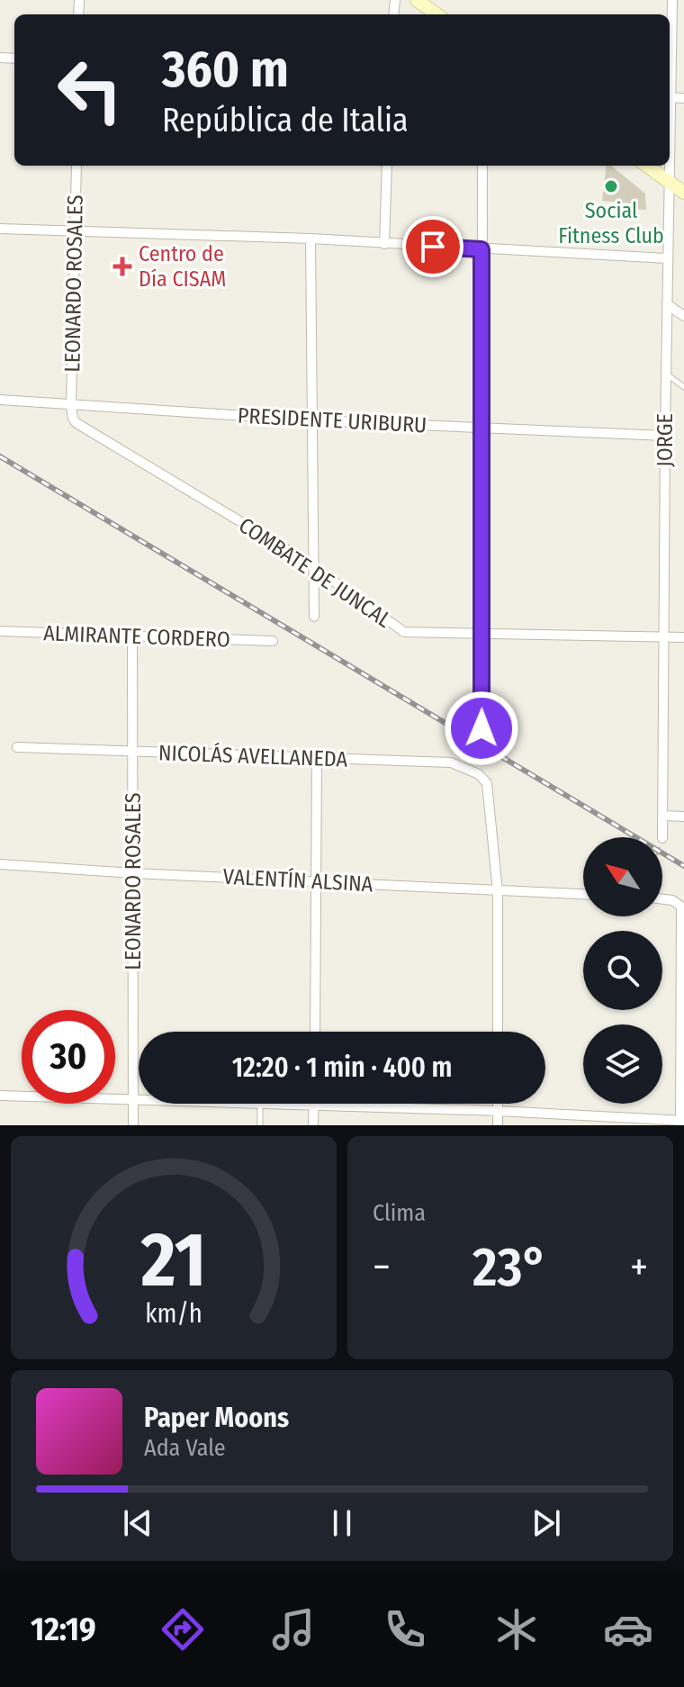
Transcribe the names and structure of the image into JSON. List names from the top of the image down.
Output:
{
  "streets": {
    "street": [
      "LEONARDO ROSALES",
      "PRESIDENTE URIBURU",
      "JORGE",
      "COMBATE DE JUNCAL",
      "ALMIRANTE CORDERO",
      "NICOLÁS AVELLANEDA",
      "VALENTÍN ALSINA"
    ]
  },
  "crossings": [
    ["LEONARDO ROSALES", "PRESIDENTE URIBURU"],
    ["LEONARDO ROSALES", "COMBATE DE JUNCAL"],
    ["LEONARDO ROSALES", "ALMIRANTE CORDERO"],
    ["LEONARDO ROSALES", "NICOLÁS AVELLANEDA"],
    ["LEONARDO ROSALES", "VALENTÍN ALSINA"],
    ["PRESIDENTE URIBURU", "JORGE"],
    ["PRESIDENTE URIBURU", "COMBATE DE JUNCAL"],
    ["JORGE", "COMBATE DE JUNCAL"],
    ["NICOLÁS AVELLANEDA", "VALENTÍN ALSINA"]
  ],
  "places": {
    "other": ["Social Fitness Club"],
    "health": ["Centro de Día CISAM"]
  },
  "north": "top left",
  "page": {
    "turn": ["360 m", "República de Italia"],
    "limit": "30",
    "trip": "12:20 · 1 min · 400 m",
    "tile": "Clima",
    "heat": ["−", "23°", "+"],
    "song": ["Paper Moons", "Ada Vale"],
    "tabs": "12:19",
    "gauge": ["21", "km/h"]
  }
}
